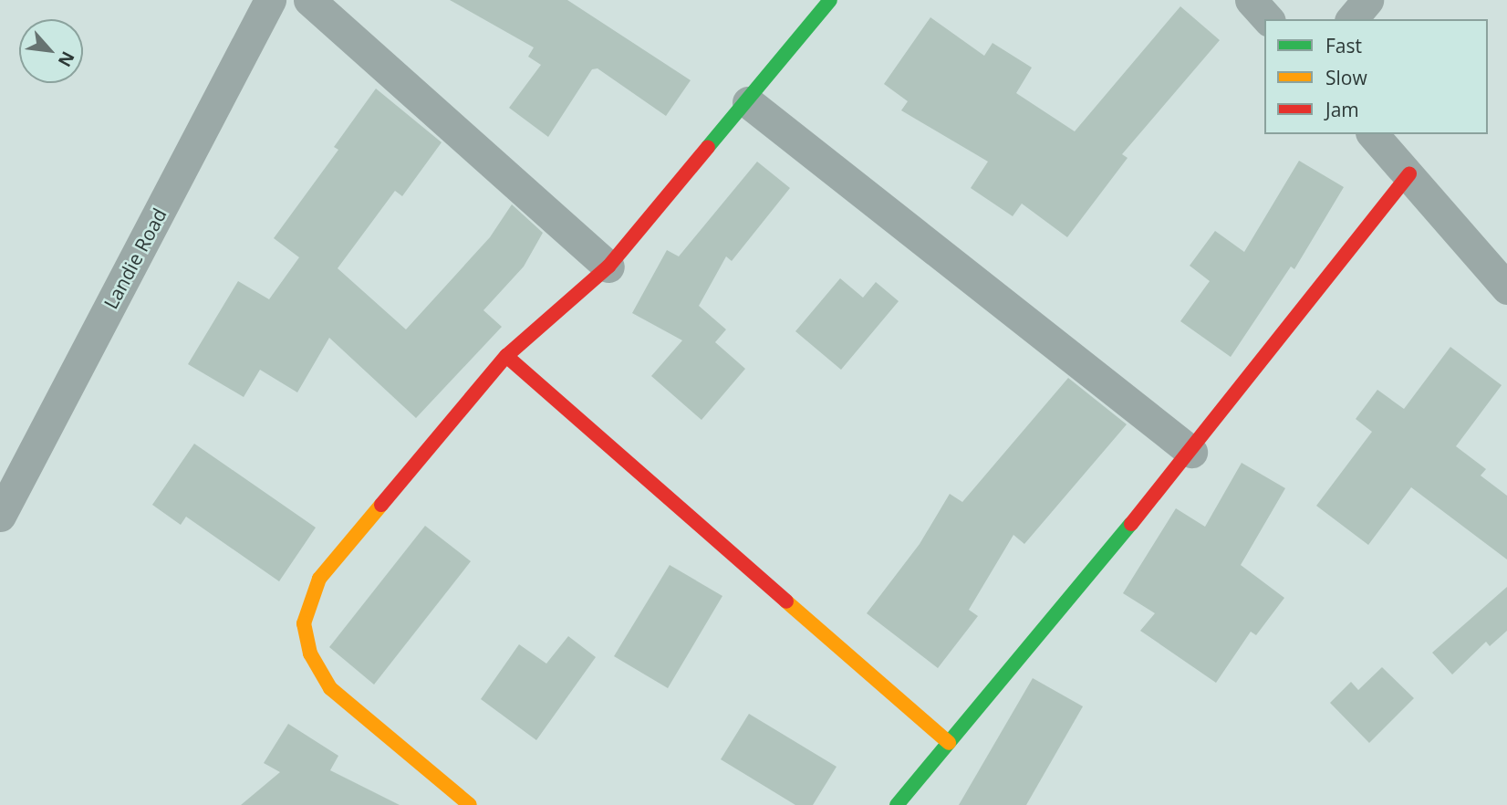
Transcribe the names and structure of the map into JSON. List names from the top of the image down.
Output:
{
  "streets": {
    "street": ["Landie Road"]
  },
  "legend": ["Fast", "Slow", "Jam"],
  "north": "bottom right"
}
